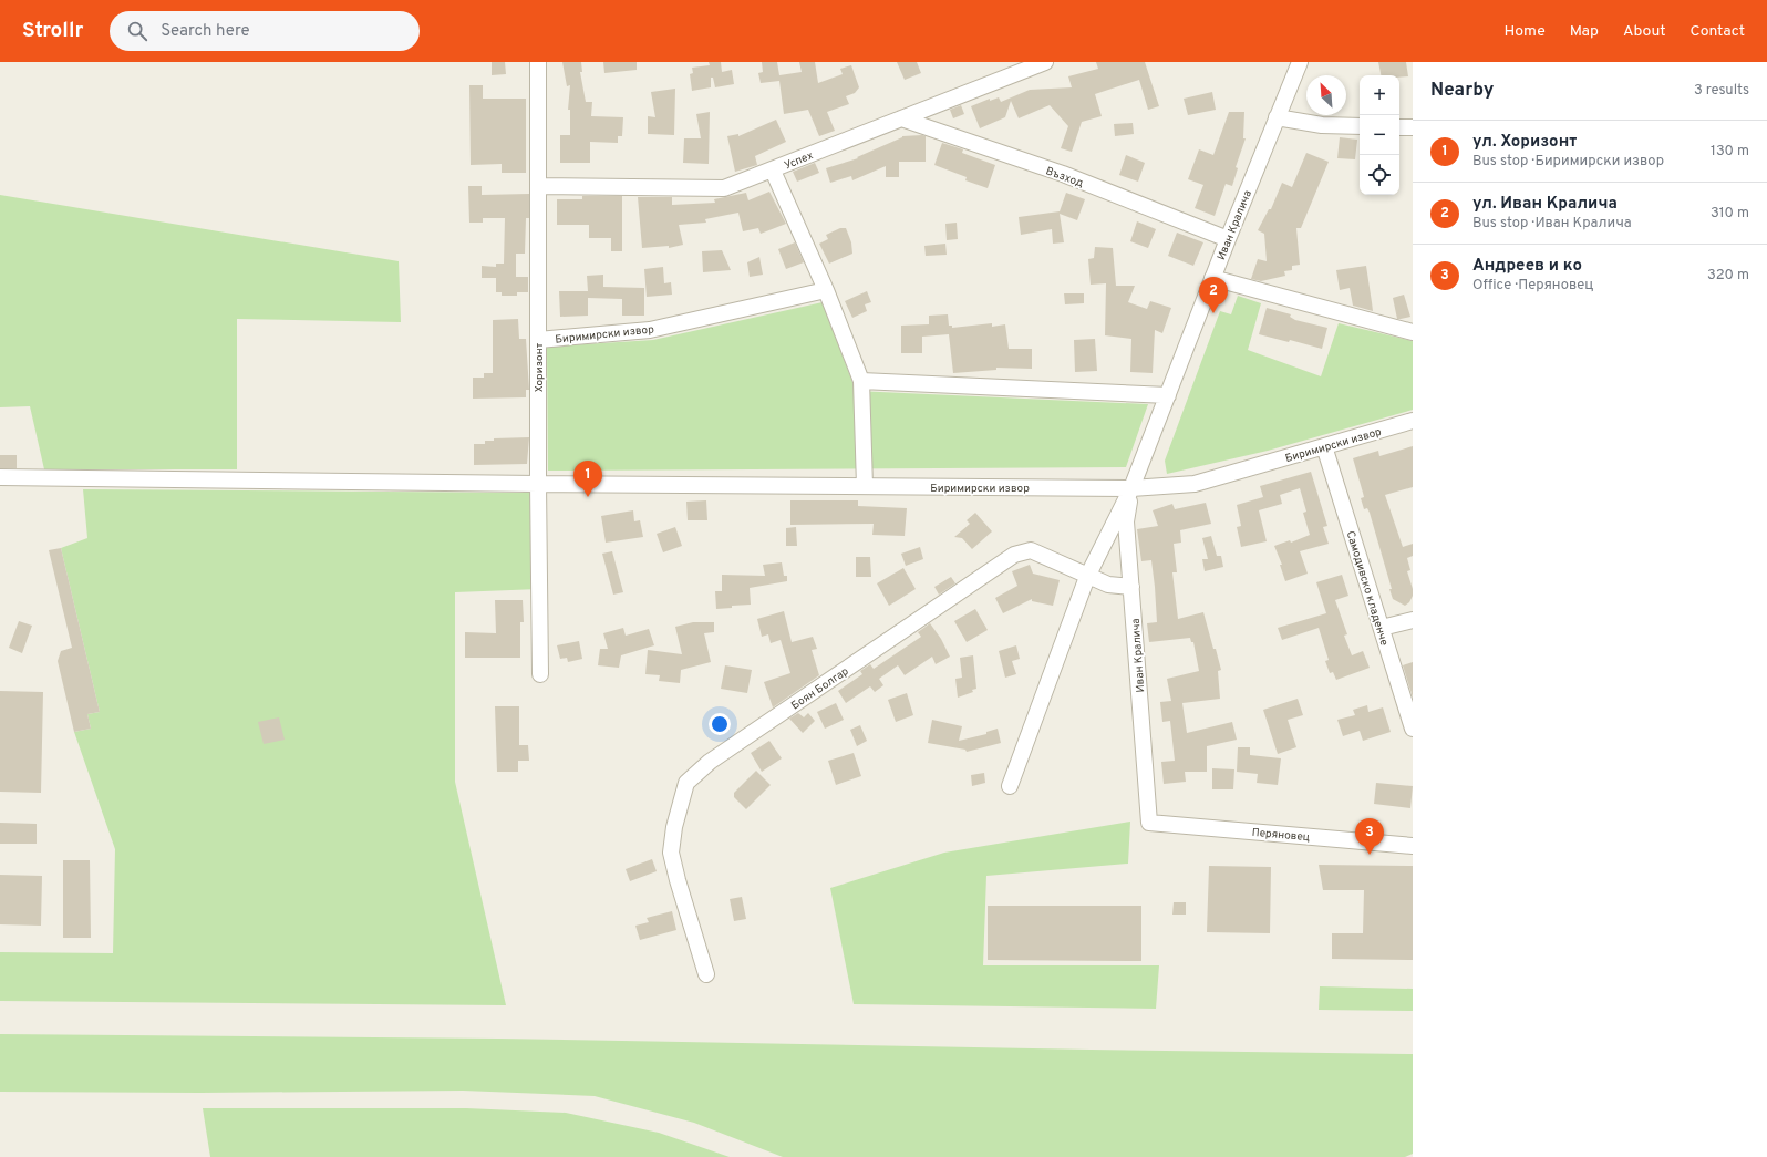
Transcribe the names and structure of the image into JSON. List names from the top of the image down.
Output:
{
  "streets": {
    "street": [
      "Успех",
      "Възход",
      "Иван Кралича",
      "Биримирски извор",
      "Хоризонт",
      "Самодивско кладенче",
      "Боян Болгар",
      "Перяновец"
    ]
  },
  "crossings": [
    ["Успех", "Възход"],
    ["Успех", "Хоризонт"],
    ["Възход", "Иван Кралича"],
    ["Иван Кралича", "Биримирски извор"],
    ["Иван Кралича", "Боян Болгар"],
    ["Иван Кралича", "Перяновец"],
    ["Биримирски извор", "Хоризонт"],
    ["Биримирски извор", "Самодивско кладенче"]
  ],
  "north": "top left",
  "page": {
    "header": "Strollr",
    "search": "Search here",
    "nav": [
      "Home",
      "Map",
      "About",
      "Contact"
    ],
    "heading": ["Nearby", "3 results"],
    "map_buttons": ["+", "−"],
    "list": [
      {
        "mark": "1",
        "name": "ул. Хоризонт",
        "note": "Bus stop · Биримирски извор",
        "value": "130 m"
      },
      {
        "mark": "2",
        "name": "ул. Иван Кралича",
        "note": "Bus stop · Иван Кралича",
        "value": "310 m"
      },
      {
        "mark": "3",
        "name": "Андреев и ко",
        "note": "Office · Перяновец",
        "value": "320 m"
      }
    ],
    "pins": ["2", "1", "3"]
  }
}
